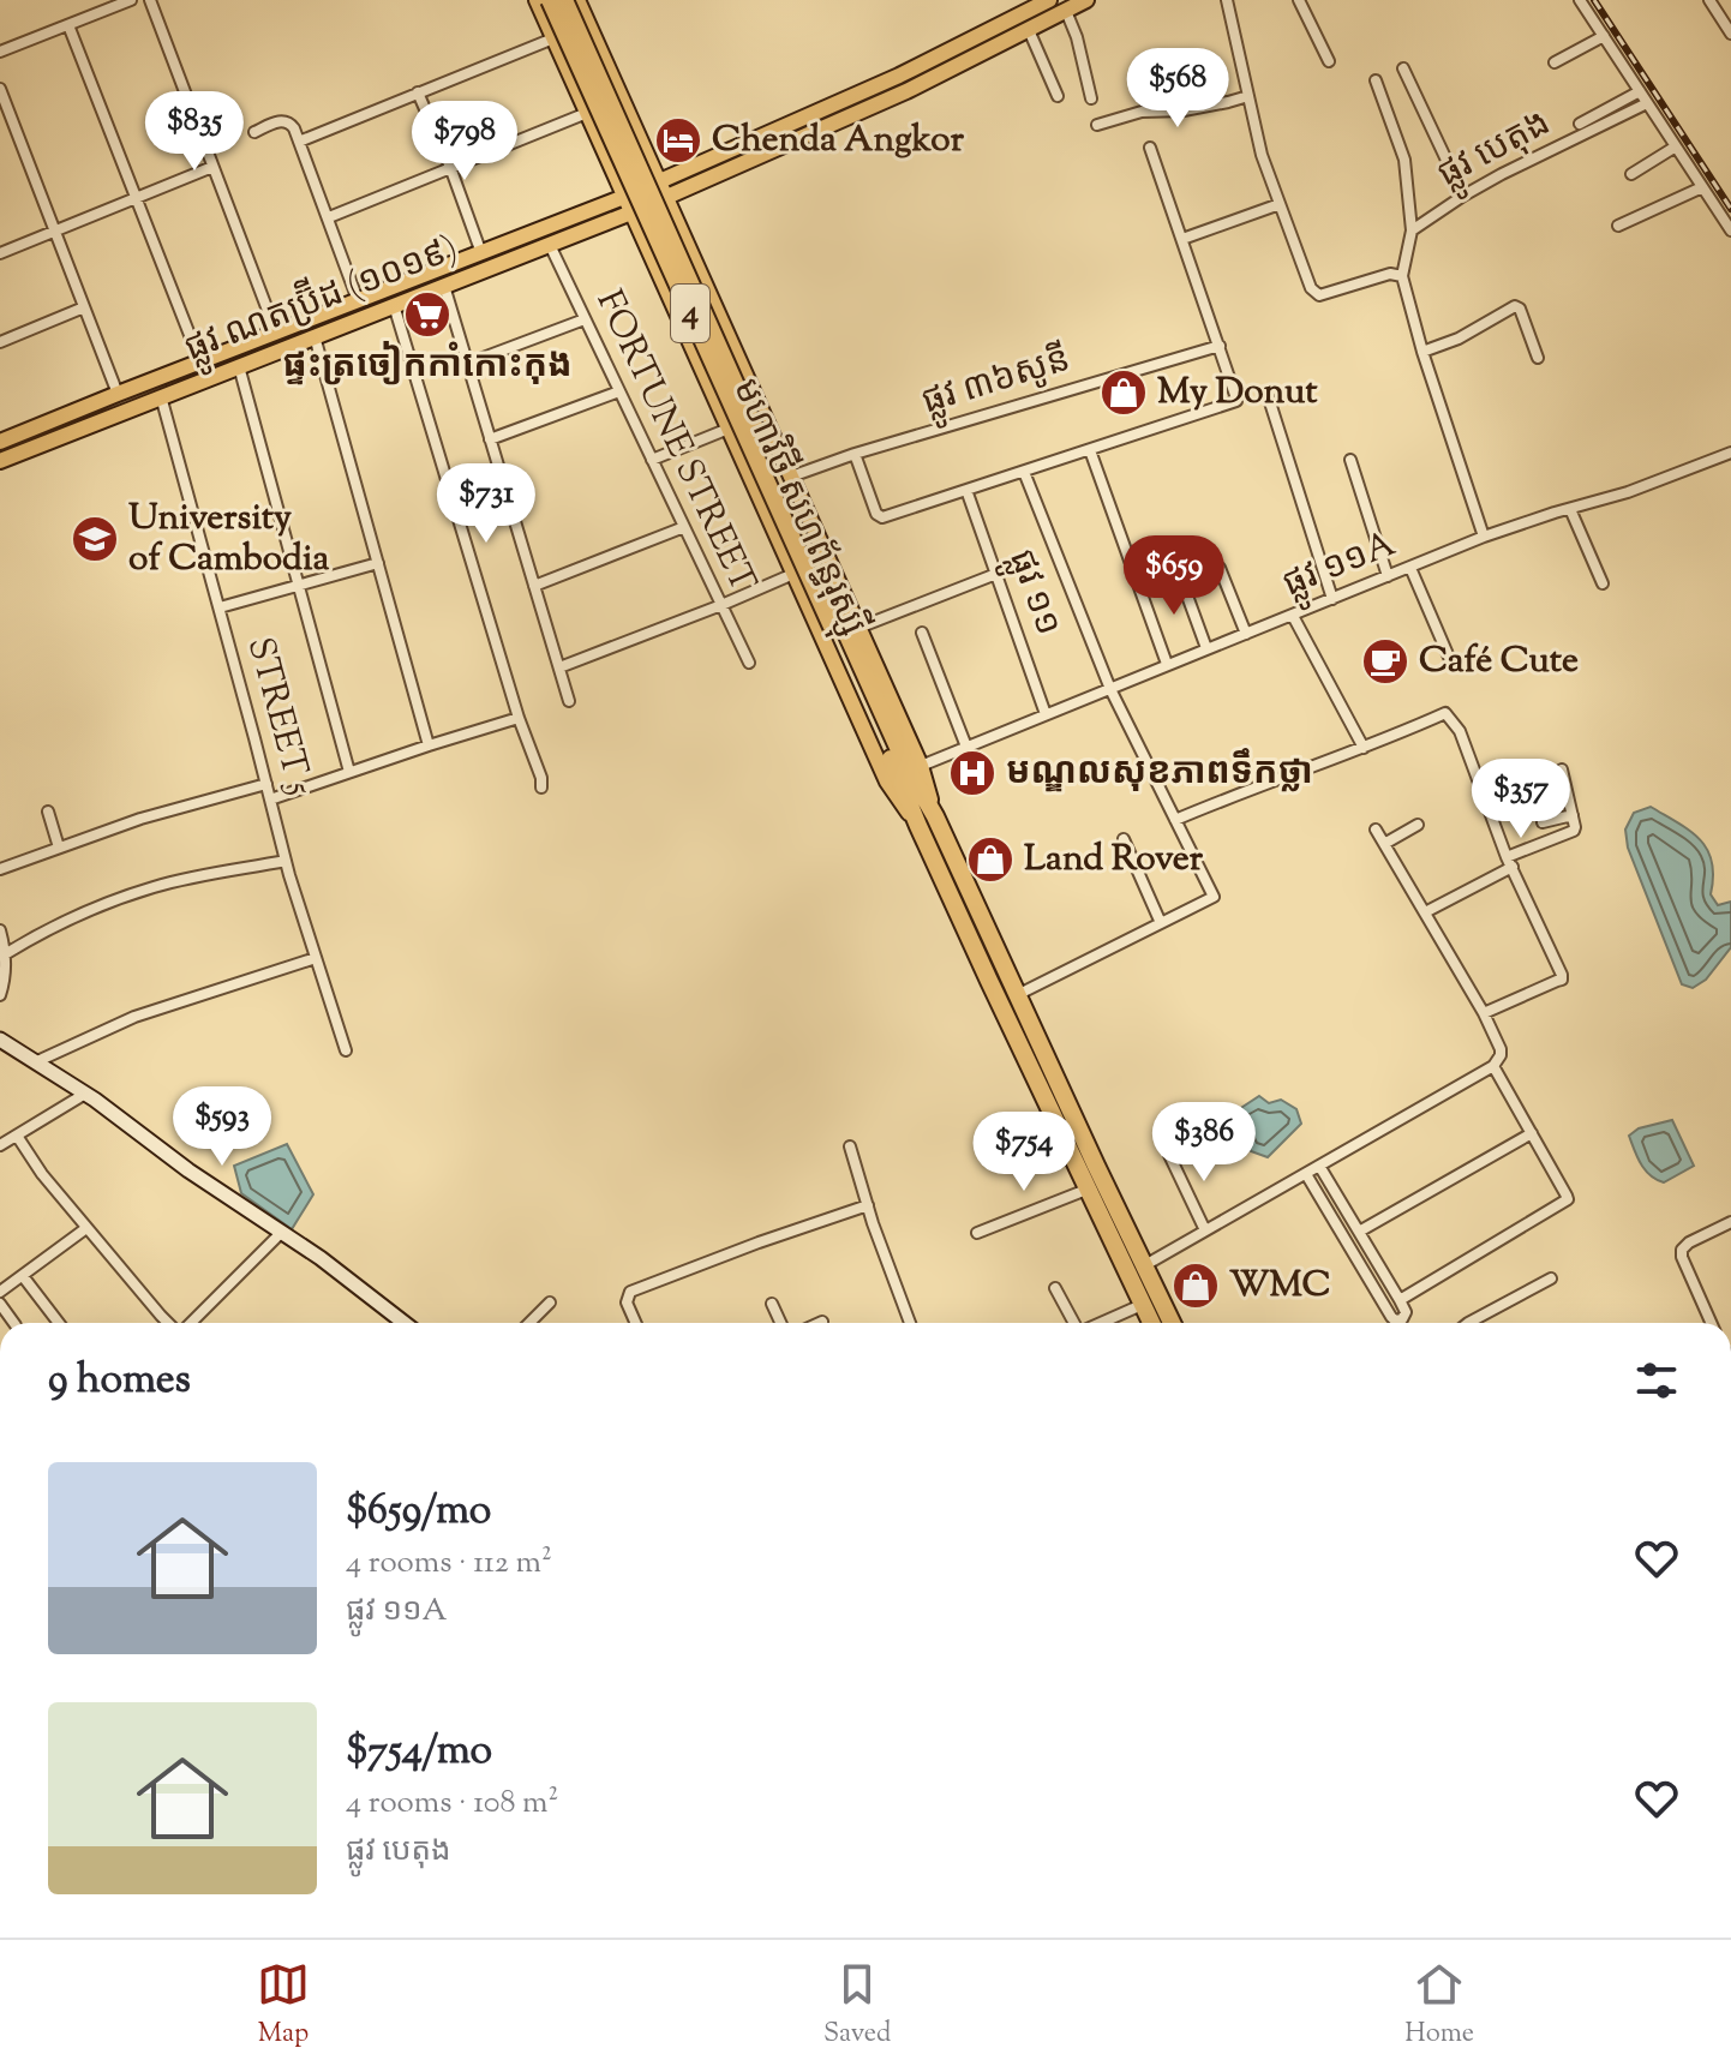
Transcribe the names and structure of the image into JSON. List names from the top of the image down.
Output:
{
  "streets": {
    "highway": ["4", "មហាវិថី សហព័ន្ធរុស្ស៊ី"],
    "main road": ["ផ្លូវ ណតប្រ៊ីដ (១០១៩)"],
    "street": [
      "ផ្លូវ បេតុង",
      "ផ្លូវ ៣៦សូនី",
      "FORTUNE STREET",
      "ផ្លូវ ១១A",
      "ផ្លូវ ១១",
      "STREET 5"
    ]
  },
  "crossings": [
    ["ផ្លូវ ណតប្រ៊ីដ (១០១៩)", "FORTUNE STREET"],
    ["ផ្លូវ ណតប្រ៊ីដ (១០១៩)", "មហាវិថី សហព័ន្ធរុស្ស៊ី"],
    ["ផ្លូវ ណតប្រ៊ីដ (១០១៩)", "STREET 5"],
    ["4", "មហាវិថី សហព័ន្ធរុស្ស៊ី"],
    ["ផ្លូវ ៣៦សូនី", "មហាវិថី សហព័ន្ធរុស្ស៊ី"],
    ["មហាវិថី សហព័ន្ធរុស្ស៊ី", "ផ្លូវ ១១A"],
    ["ផ្លូវ ១១A", "ផ្លូវ ១១"]
  ],
  "places": {
    "hotel": ["Chenda Angkor"],
    "supermarket": ["ផ្ទះត្រចៀកកាំកោះកុង"],
    "shop": ["My Donut", "Land Rover", "WMC"],
    "school or university": ["University of Cambodia"],
    "cafe": ["Café Cute"],
    "hospital": ["មណ្ឌលសុខភាពទឹកថ្លា"]
  },
  "page": {
    "price": [
      "$568",
      "$835",
      "$798",
      "$731",
      "$659",
      "$357",
      "$593",
      "$386",
      "$754"
    ],
    "heading": "9 homes",
    "list": [
      {
        "name": "$659/mo",
        "note": "4 rooms · 112 m² · ផ្លូវ ១១A"
      },
      {
        "name": "$754/mo",
        "note": "4 rooms · 108 m² · ផ្លូវ បេតុង"
      }
    ],
    "tabs": ["Map", "Saved", "Home"]
  }
}
